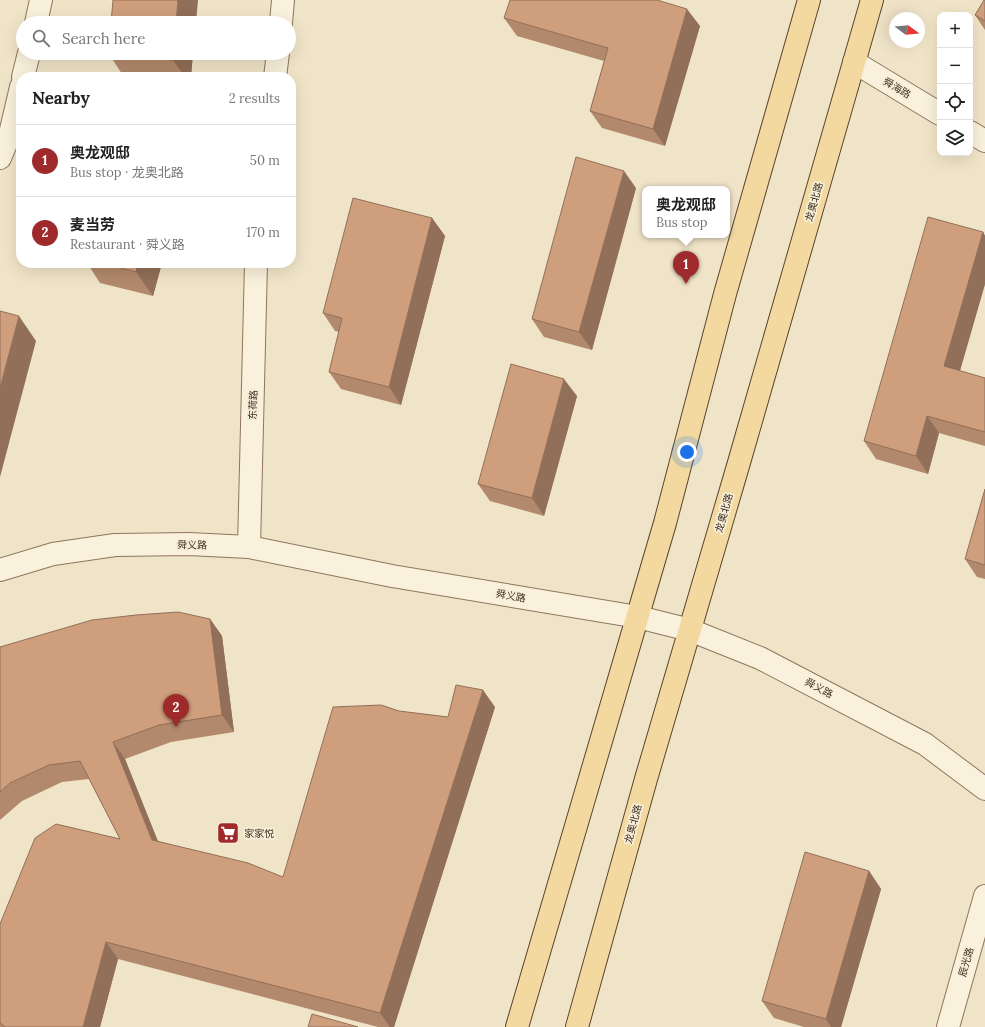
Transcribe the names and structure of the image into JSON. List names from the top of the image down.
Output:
{
  "streets": {
    "main road": ["龙奥北路"],
    "street": [
      "舜海路",
      "东荷路",
      "舜义路",
      "辰光路"
    ]
  },
  "crossings": [
    ["舜海路", "龙奥北路"],
    ["龙奥北路", "舜义路"],
    ["东荷路", "舜义路"]
  ],
  "places": {
    "supermarket": ["家家悦"]
  },
  "north": "right",
  "page": {
    "map_buttons": ["+", "−"],
    "search": "Search here",
    "heading": ["Nearby", "2 results"],
    "list": [
      {
        "mark": "1",
        "name": "奥龙观邸",
        "note": "Bus stop · 龙奥北路",
        "value": "50 m"
      },
      {
        "mark": "2",
        "name": "麦当劳",
        "note": "Restaurant · 舜义路",
        "value": "170 m"
      }
    ],
    "popup": ["奥龙观邸", "Bus stop"],
    "pins": ["1", "2"]
  }
}
